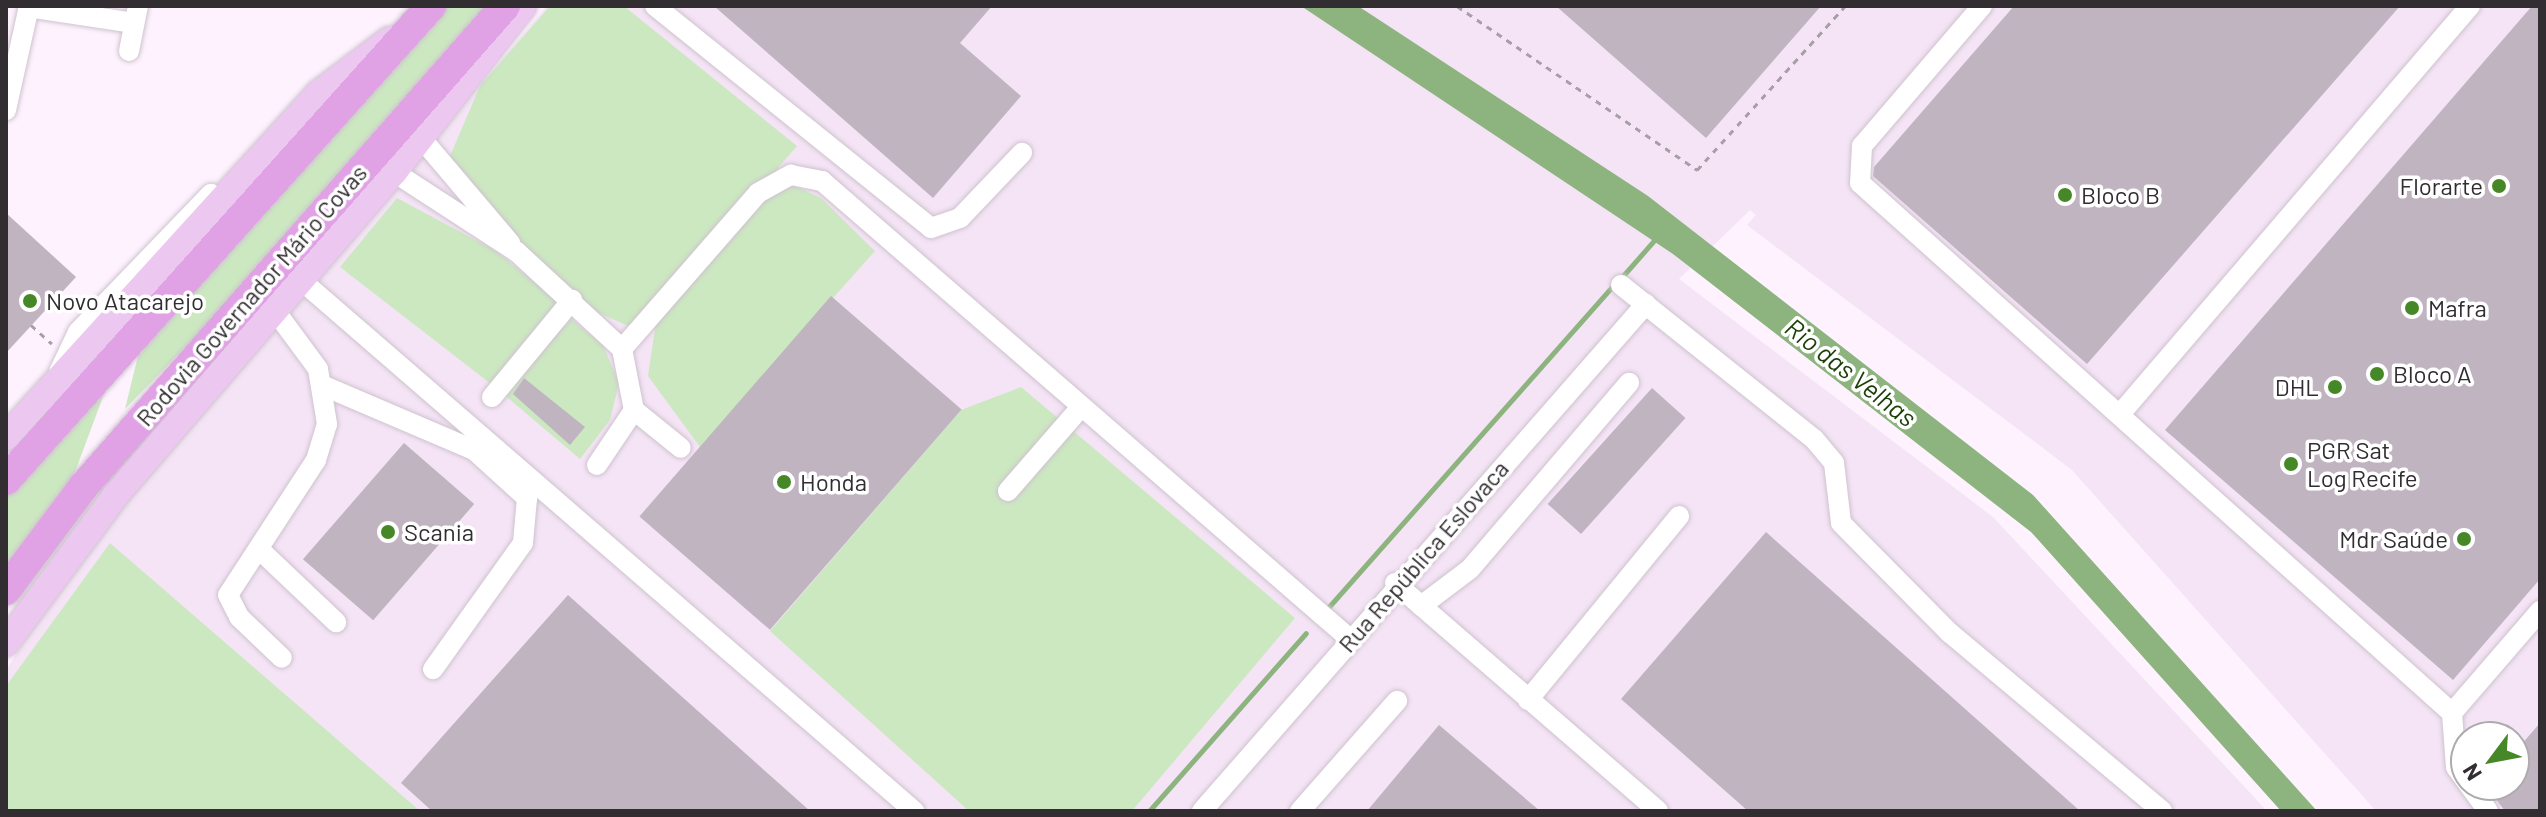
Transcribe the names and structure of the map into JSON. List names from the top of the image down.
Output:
{
  "streets": {
    "highway": ["Rodovia Governador Mário Covas"],
    "street": ["Rua República Eslovaca"]
  },
  "water": ["Rio das Velhas"],
  "places": [
    "Florarte",
    "Bloco B",
    "Novo Atacarejo",
    "Mafra",
    "Bloco A",
    "DHL",
    "PGR Sat Log Recife",
    "Honda",
    "Scania",
    "Mdr Saúde"
  ],
  "north": "bottom left"
}
